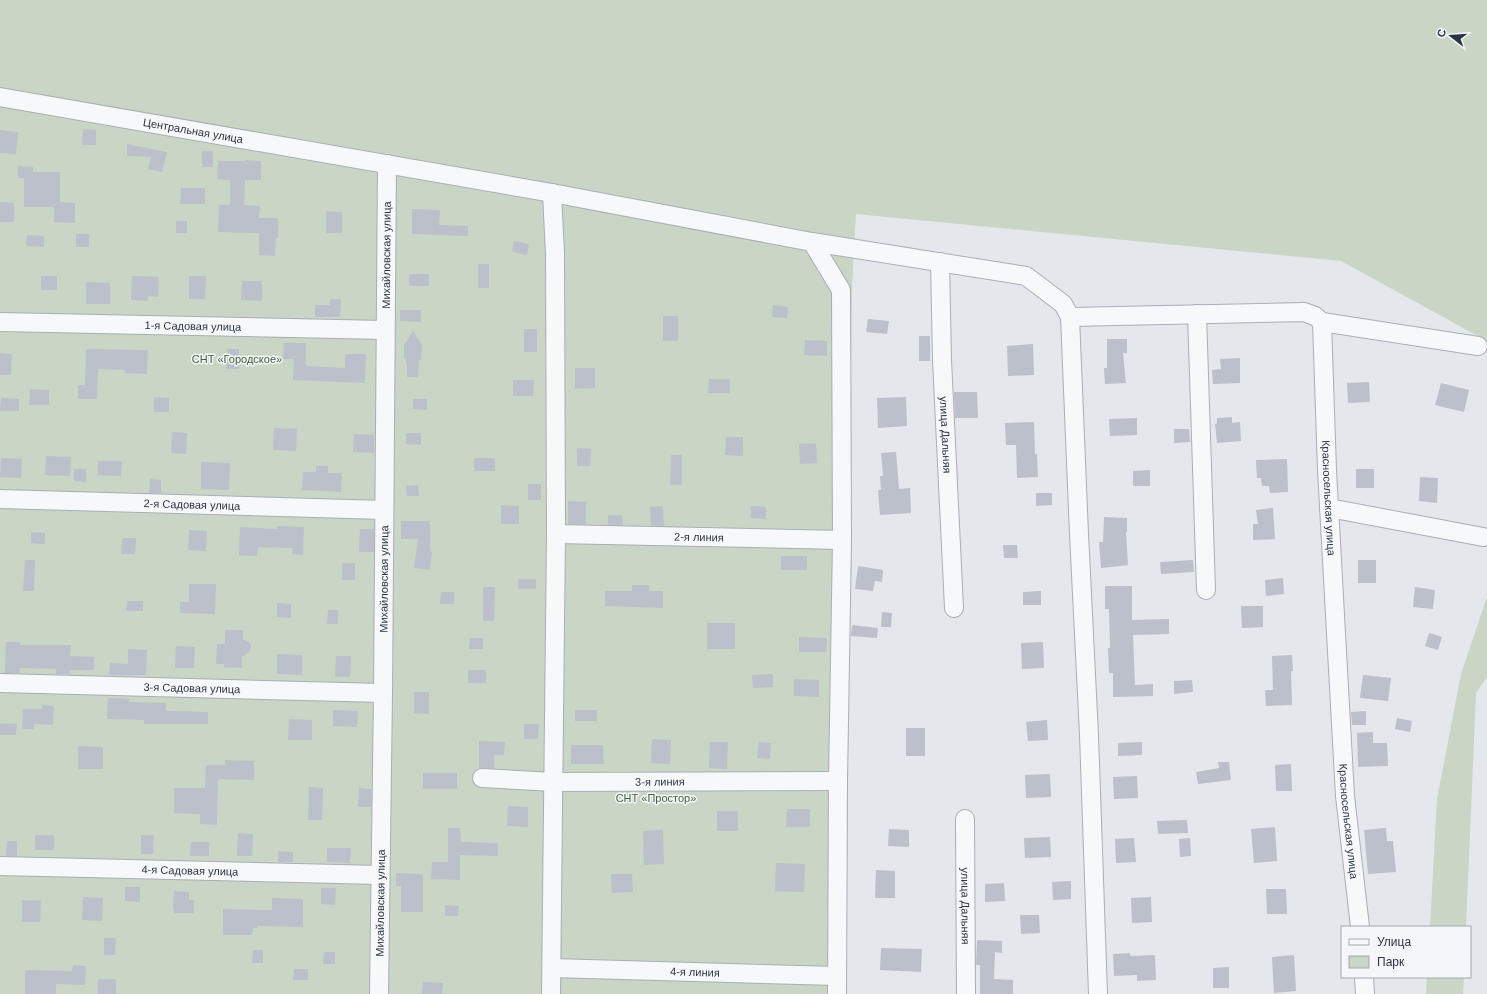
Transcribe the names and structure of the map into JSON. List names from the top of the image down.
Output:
{
  "streets": {
    "street": [
      "Центральная улица",
      "Михайловская улица",
      "1-я Садовая улица",
      "улица Дальняя",
      "Красносельская улица",
      "2-я Садовая улица",
      "2-я линия",
      "3-я Садовая улица",
      "3-я линия",
      "4-я Садовая улица",
      "4-я линия"
    ]
  },
  "crossings": [
    ["Центральная улица", "Михайловская улица"],
    ["Центральная улица", "улица Дальняя"],
    ["Михайловская улица", "1-я Садовая улица"],
    ["Михайловская улица", "2-я Садовая улица"],
    ["Михайловская улица", "3-я Садовая улица"],
    ["Михайловская улица", "4-я Садовая улица"]
  ],
  "parks": ["СНТ «Городское»", "СНТ «Простор»"],
  "legend": ["Улица", "Парк"],
  "north": "left"
}
